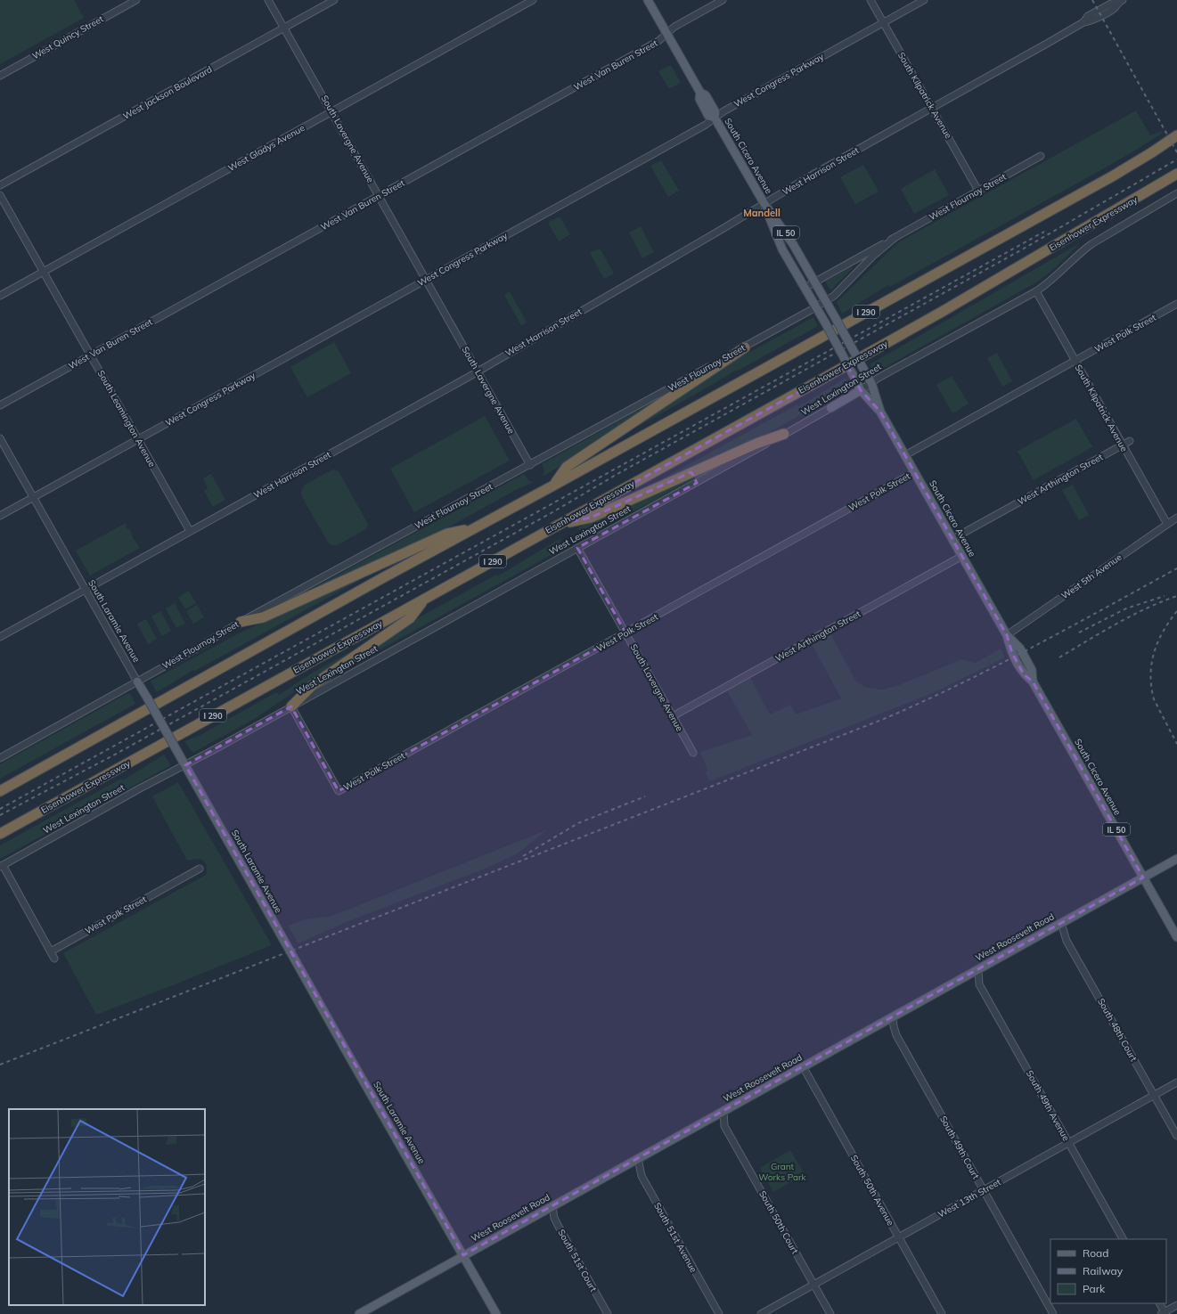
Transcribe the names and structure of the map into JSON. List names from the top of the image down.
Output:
{
  "streets": {
    "highway": ["Eisenhower Expressway", "I 290"],
    "main road": [
      "South Cicero Avenue",
      "IL 50",
      "West Lexington Street",
      "South Laramie Avenue",
      "West Roosevelt Road"
    ],
    "street": [
      "West Quincy Street",
      "West Van Buren Street",
      "West Congress Parkway",
      "West Jackson Boulevard",
      "South Kilpatrick Avenue",
      "South Lavergne Avenue",
      "West Gladys Avenue",
      "West Harrison Street",
      "West Flournoy Street",
      "West Polk Street",
      "South Leamington Avenue",
      "West Arthington Street",
      "West 5th Avenue",
      "South 48th Court",
      "South 49th Avenue",
      "South 49th Court",
      "South 50th Avenue",
      "West 13th Street",
      "South 50th Court",
      "South 51st Avenue",
      "South 51st Court"
    ]
  },
  "crossings": [
    ["West Van Buren Street", "South Lavergne Avenue"],
    ["West Van Buren Street", "South Cicero Avenue"],
    ["West Van Buren Street", "South Leamington Avenue"],
    ["West Congress Parkway", "South Kilpatrick Avenue"],
    ["West Congress Parkway", "South Lavergne Avenue"],
    ["West Congress Parkway", "South Cicero Avenue"],
    ["West Congress Parkway", "South Leamington Avenue"],
    ["West Congress Parkway", "South Laramie Avenue"],
    ["West Jackson Boulevard", "South Lavergne Avenue"],
    ["South Kilpatrick Avenue", "West Harrison Street"],
    ["South Kilpatrick Avenue", "West Flournoy Street"],
    ["South Kilpatrick Avenue", "West Polk Street"],
    ["South Kilpatrick Avenue", "West Lexington Street"],
    ["South Kilpatrick Avenue", "West Arthington Street"],
    ["South Kilpatrick Avenue", "West 5th Avenue"],
    ["South Lavergne Avenue", "West Gladys Avenue"],
    ["South Lavergne Avenue", "West Harrison Street"],
    ["South Lavergne Avenue", "West Flournoy Street"],
    ["South Lavergne Avenue", "West Polk Street"],
    ["South Lavergne Avenue", "West Lexington Street"],
    ["South Lavergne Avenue", "West Arthington Street"],
    ["West Gladys Avenue", "South Leamington Avenue"],
    ["South Cicero Avenue", "West Harrison Street"],
    ["South Cicero Avenue", "West Flournoy Street"],
    ["South Cicero Avenue", "West Polk Street"],
    ["South Cicero Avenue", "West Lexington Street"],
    ["South Cicero Avenue", "West Arthington Street"],
    ["South Cicero Avenue", "West 5th Avenue"],
    ["South Cicero Avenue", "West Roosevelt Road"],
    ["West Harrison Street", "South Leamington Avenue"],
    ["West Harrison Street", "South Laramie Avenue"],
    ["West Flournoy Street", "South Laramie Avenue"],
    ["West Polk Street", "West Lexington Street"],
    ["West Lexington Street", "South Laramie Avenue"],
    ["South Laramie Avenue", "West Roosevelt Road"],
    ["West Roosevelt Road", "South 48th Court"],
    ["West Roosevelt Road", "South 49th Avenue"],
    ["West Roosevelt Road", "South 49th Court"],
    ["West Roosevelt Road", "South 50th Avenue"],
    ["West Roosevelt Road", "South 50th Court"],
    ["West Roosevelt Road", "South 51st Avenue"],
    ["West Roosevelt Road", "South 51st Court"],
    ["South 48th Court", "West 13th Street"],
    ["South 49th Avenue", "West 13th Street"],
    ["South 49th Court", "West 13th Street"],
    ["South 50th Avenue", "West 13th Street"],
    ["West 13th Street", "South 50th Court"]
  ],
  "districts": ["Mandell"],
  "parks": ["Grant Works Park"],
  "legend": ["Road", "Railway", "Park"]
}
